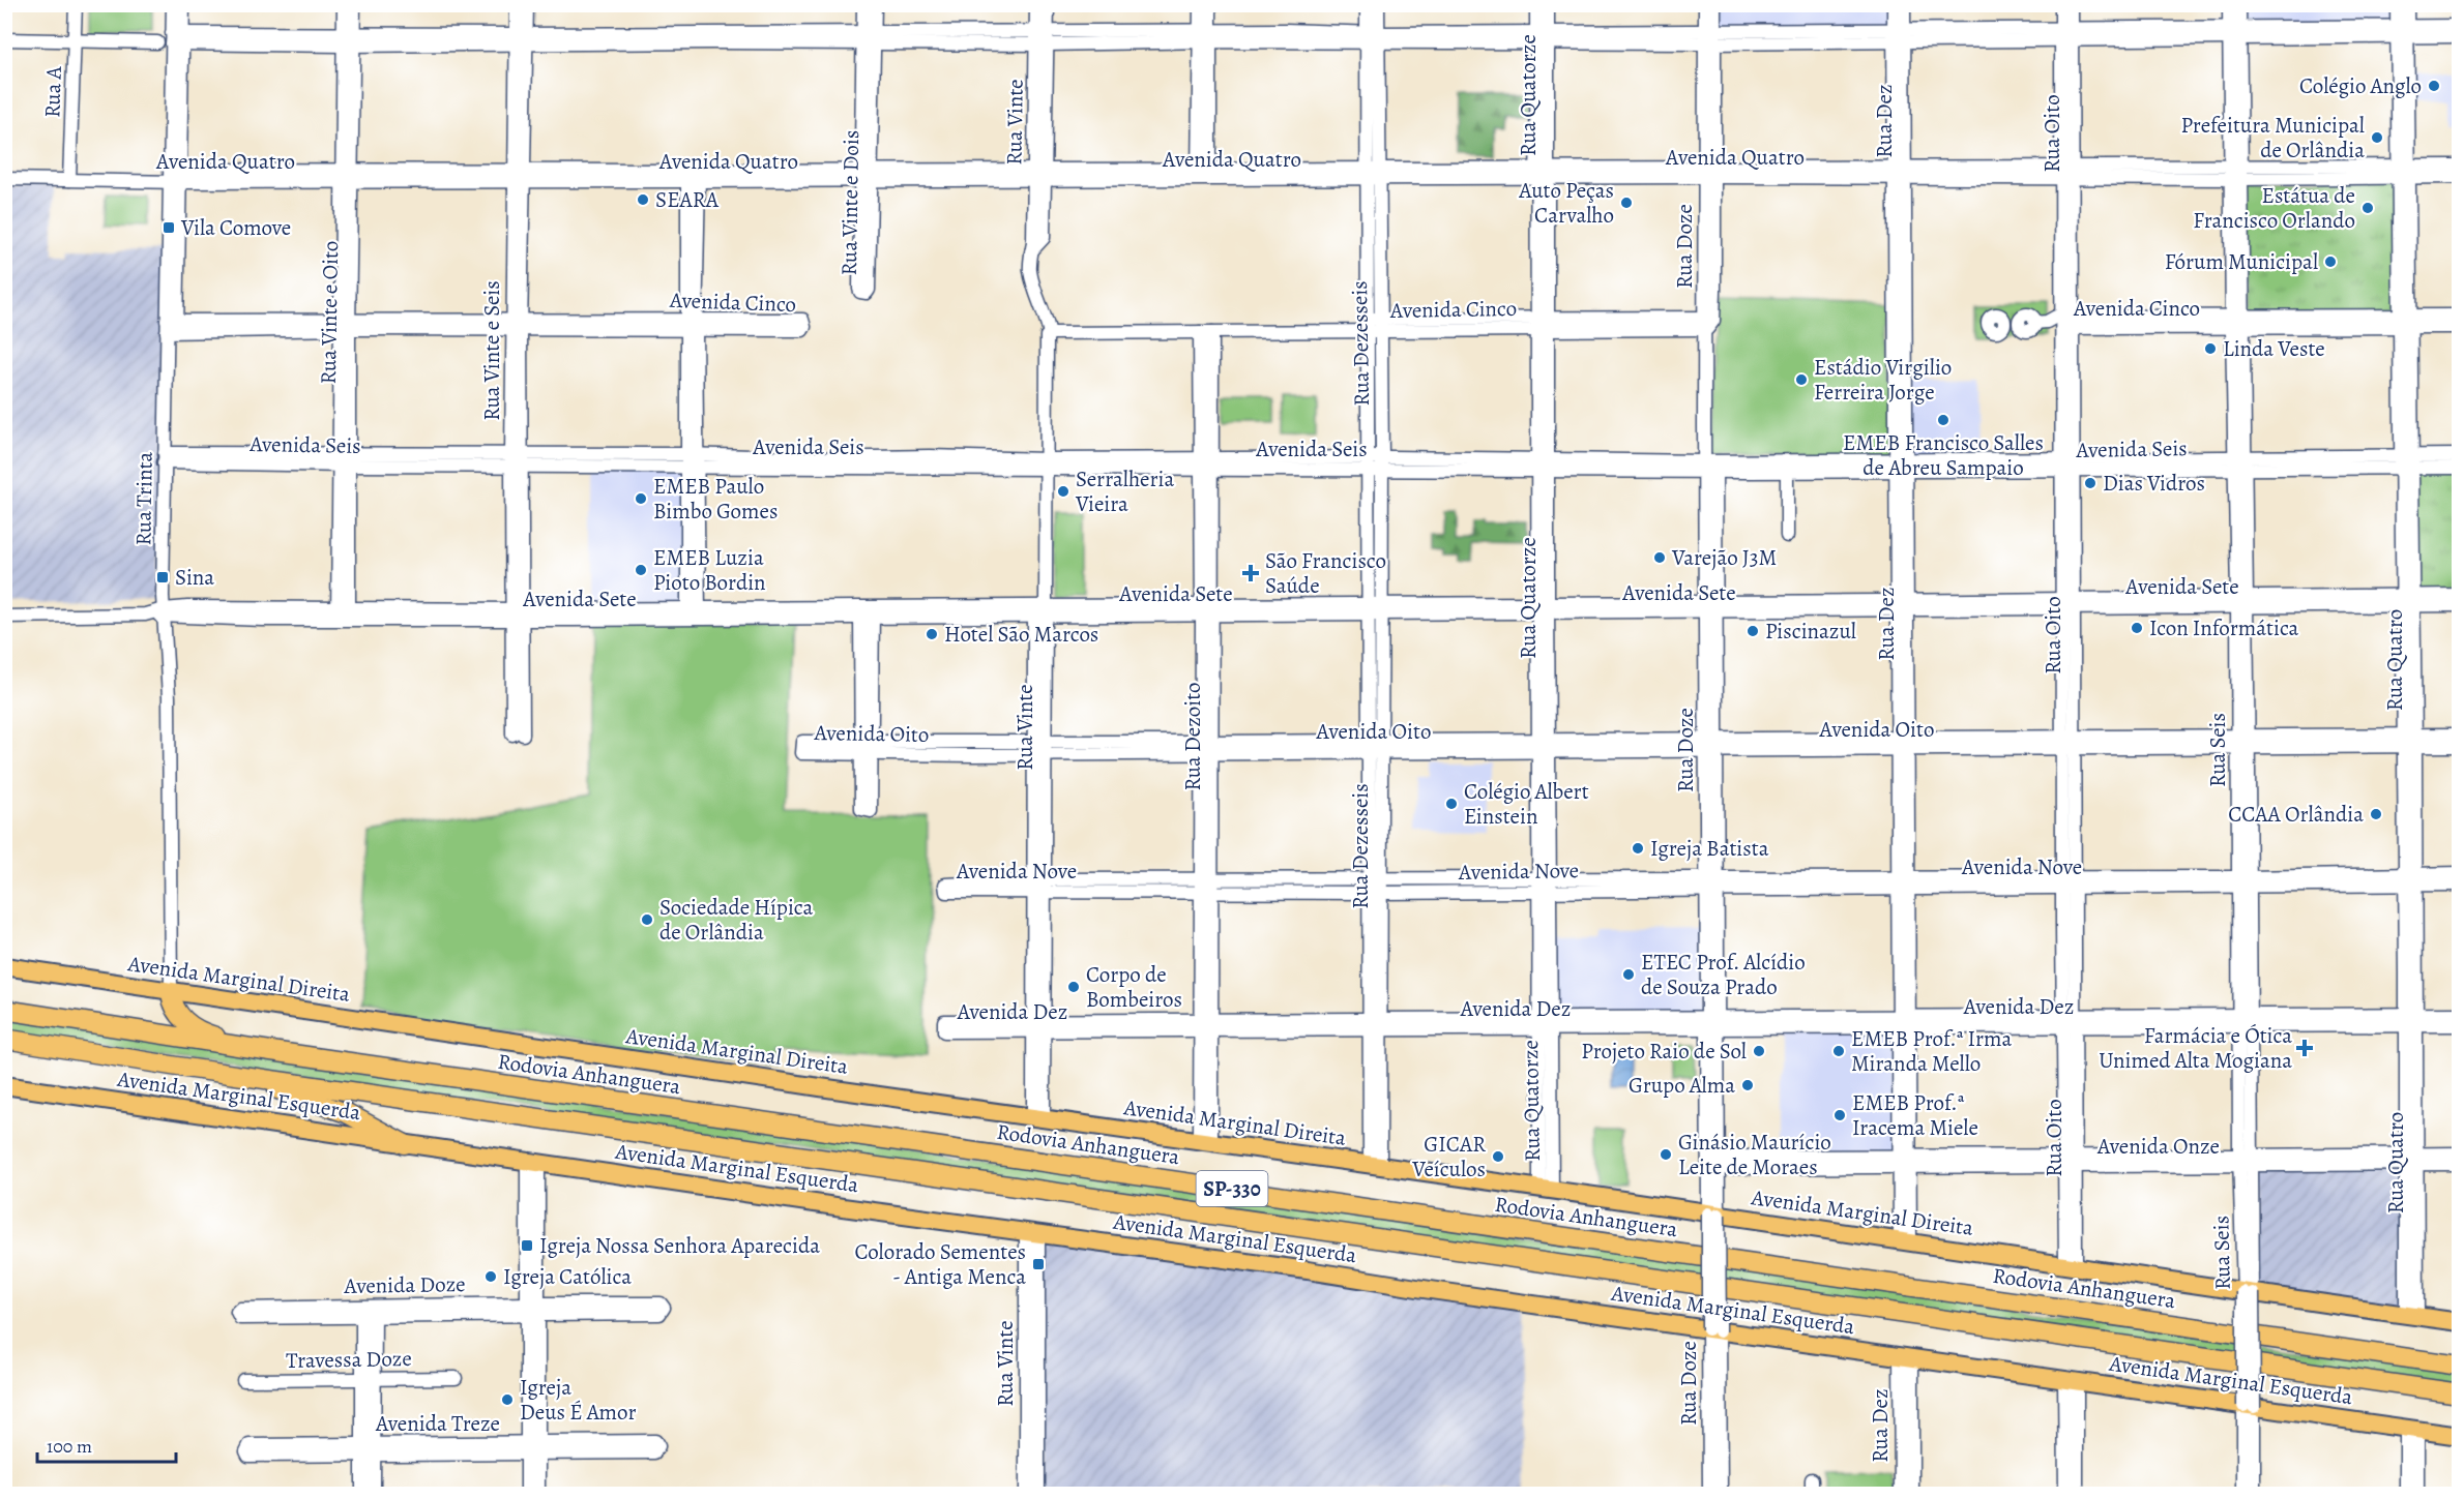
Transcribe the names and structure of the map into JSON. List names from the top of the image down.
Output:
{
  "streets": {
    "highway": ["Rodovia Anhanguera", "SP-330"],
    "main road": ["Avenida Marginal Direita", "Avenida Marginal Esquerda"],
    "street": [
      "Rua A",
      "Rua Quatorze",
      "Rua Dez",
      "Rua Vinte",
      "Rua Oito",
      "Avenida Quatro",
      "Rua Vinte e Dois",
      "Rua Doze",
      "Avenida Cinco",
      "Rua Vinte e Oito",
      "Rua Dezesseis",
      "Rua Vinte e Seis",
      "Avenida Seis",
      "Rua Trinta",
      "Avenida Sete",
      "Rua Quatro",
      "Avenida Oito",
      "Rua Dezoito",
      "Rua Seis",
      "Avenida Nove",
      "Avenida Dez",
      "Avenida Onze",
      "Avenida Doze",
      "Travessa Doze",
      "Avenida Treze"
    ]
  },
  "crossings": [
    ["Rua A", "Avenida Quatro"],
    ["Rua Quatorze", "Avenida Quatro"],
    ["Rua Quatorze", "Avenida Cinco"],
    ["Rua Quatorze", "Avenida Seis"],
    ["Rua Quatorze", "Avenida Sete"],
    ["Rua Quatorze", "Avenida Oito"],
    ["Rua Quatorze", "Avenida Nove"],
    ["Rua Quatorze", "Avenida Marginal Direita"],
    ["Rua Quatorze", "Avenida Dez"],
    ["Rua Dez", "Avenida Quatro"],
    ["Rua Dez", "Avenida Seis"],
    ["Rua Dez", "Avenida Sete"],
    ["Rua Dez", "Avenida Oito"],
    ["Rua Dez", "Avenida Nove"],
    ["Rua Dez", "Avenida Marginal Direita"],
    ["Rua Dez", "Avenida Dez"],
    ["Rua Dez", "Avenida Marginal Esquerda"],
    ["Rua Dez", "Avenida Onze"],
    ["Rua Vinte", "Avenida Quatro"],
    ["Rua Vinte", "Avenida Cinco"],
    ["Rua Vinte", "Avenida Seis"],
    ["Rua Vinte", "Avenida Sete"],
    ["Rua Vinte", "Avenida Oito"],
    ["Rua Vinte", "Avenida Nove"],
    ["Rua Vinte", "Avenida Marginal Direita"],
    ["Rua Vinte", "Avenida Dez"],
    ["Rua Vinte", "Avenida Marginal Esquerda"],
    ["Rua Oito", "Avenida Quatro"],
    ["Rua Oito", "Avenida Cinco"],
    ["Rua Oito", "Avenida Seis"],
    ["Rua Oito", "Avenida Sete"],
    ["Rua Oito", "Avenida Oito"],
    ["Rua Oito", "Avenida Nove"],
    ["Rua Oito", "Avenida Marginal Direita"],
    ["Rua Oito", "Avenida Dez"],
    ["Rua Oito", "Avenida Onze"],
    ["Avenida Quatro", "Rua Vinte e Dois"],
    ["Avenida Quatro", "Rua Doze"],
    ["Avenida Quatro", "Rua Vinte e Oito"],
    ["Avenida Quatro", "Rua Dezesseis"],
    ["Avenida Quatro", "Rua Vinte e Seis"],
    ["Avenida Quatro", "Rua Trinta"],
    ["Avenida Quatro", "Rua Quatro"],
    ["Avenida Quatro", "Rua Seis"],
    ["Rua Doze", "Avenida Cinco"],
    ["Rua Doze", "Avenida Seis"],
    ["Rua Doze", "Avenida Sete"],
    ["Rua Doze", "Avenida Oito"],
    ["Rua Doze", "Avenida Nove"],
    ["Rua Doze", "Avenida Marginal Direita"],
    ["Rua Doze", "Avenida Dez"],
    ["Rua Doze", "Avenida Marginal Esquerda"],
    ["Rua Doze", "Avenida Onze"],
    ["Avenida Cinco", "Rua Vinte e Oito"],
    ["Avenida Cinco", "Rua Dezesseis"],
    ["Avenida Cinco", "Rua Vinte e Seis"],
    ["Avenida Cinco", "Rua Trinta"],
    ["Avenida Cinco", "Rua Quatro"],
    ["Avenida Cinco", "Rua Dezoito"],
    ["Avenida Cinco", "Rua Seis"],
    ["Rua Vinte e Oito", "Avenida Seis"],
    ["Rua Vinte e Oito", "Avenida Sete"],
    ["Rua Dezesseis", "Avenida Seis"],
    ["Rua Dezesseis", "Avenida Sete"],
    ["Rua Dezesseis", "Avenida Oito"],
    ["Rua Dezesseis", "Avenida Nove"],
    ["Rua Dezesseis", "Avenida Marginal Direita"],
    ["Rua Dezesseis", "Avenida Dez"],
    ["Rua Vinte e Seis", "Avenida Seis"],
    ["Rua Vinte e Seis", "Avenida Sete"],
    ["Avenida Seis", "Rua Trinta"],
    ["Avenida Seis", "Rua Quatro"],
    ["Avenida Seis", "Rua Dezoito"],
    ["Avenida Seis", "Rua Seis"],
    ["Rua Trinta", "Avenida Sete"],
    ["Rua Trinta", "Avenida Marginal Direita"],
    ["Avenida Sete", "Rua Quatro"],
    ["Avenida Sete", "Rua Dezoito"],
    ["Avenida Sete", "Rua Seis"],
    ["Rua Quatro", "Avenida Oito"],
    ["Rua Quatro", "Avenida Nove"],
    ["Rua Quatro", "Avenida Marginal Direita"],
    ["Rua Quatro", "Avenida Dez"],
    ["Rua Quatro", "Avenida Onze"],
    ["Avenida Oito", "Rua Dezoito"],
    ["Avenida Oito", "Rua Seis"],
    ["Rua Dezoito", "Avenida Nove"],
    ["Rua Dezoito", "Avenida Marginal Direita"],
    ["Rua Dezoito", "Avenida Dez"],
    ["Rua Seis", "Avenida Nove"],
    ["Rua Seis", "Avenida Marginal Direita"],
    ["Rua Seis", "Avenida Dez"],
    ["Rua Seis", "Avenida Marginal Esquerda"],
    ["Rua Seis", "Avenida Onze"]
  ],
  "places": {
    "other": [
      "Colégio Anglo",
      "Prefeitura Municipal de Orlândia",
      "SEARA",
      "Auto Peças Carvalho",
      "Estátua de Francisco Orlando",
      "Fórum Municipal",
      "Linda Veste",
      "Estádio Virgilio Ferreira Jorge",
      "EMEB Francisco Salles de Abreu Sampaio",
      "Dias Vidros",
      "Serralheria Vieira",
      "EMEB Paulo Bimbo Gomes",
      "Varejão J3M",
      "EMEB Luzia Pioto Bordin",
      "Icon Informática",
      "Piscinazul",
      "Hotel São Marcos",
      "Colégio Albert Einstein",
      "CCAA Orlândia",
      "Igreja Batista",
      "Sociedade Hípica de Orlândia",
      "ETEC Prof. Alcídio de Souza Prado",
      "Corpo de Bombeiros",
      "Projeto Raio de Sol",
      "EMEB Prof.ª Irma Miranda Mello",
      "Grupo Alma",
      "EMEB Prof.ª Iracema Miele",
      "Ginásio Maurício Leite de Moraes",
      "GICAR Veículos",
      "Igreja Católica",
      "Igreja Deus É Amor"
    ],
    "transit": [
      "Vila Comove",
      "Sina",
      "Igreja Nossa Senhora Aparecida",
      "Colorado Sementes - Antiga Menca"
    ],
    "health": ["São Francisco Saúde", "Farmácia e Ótica Unimed Alta Mogiana"]
  },
  "scale_bar": "100 m"
}
